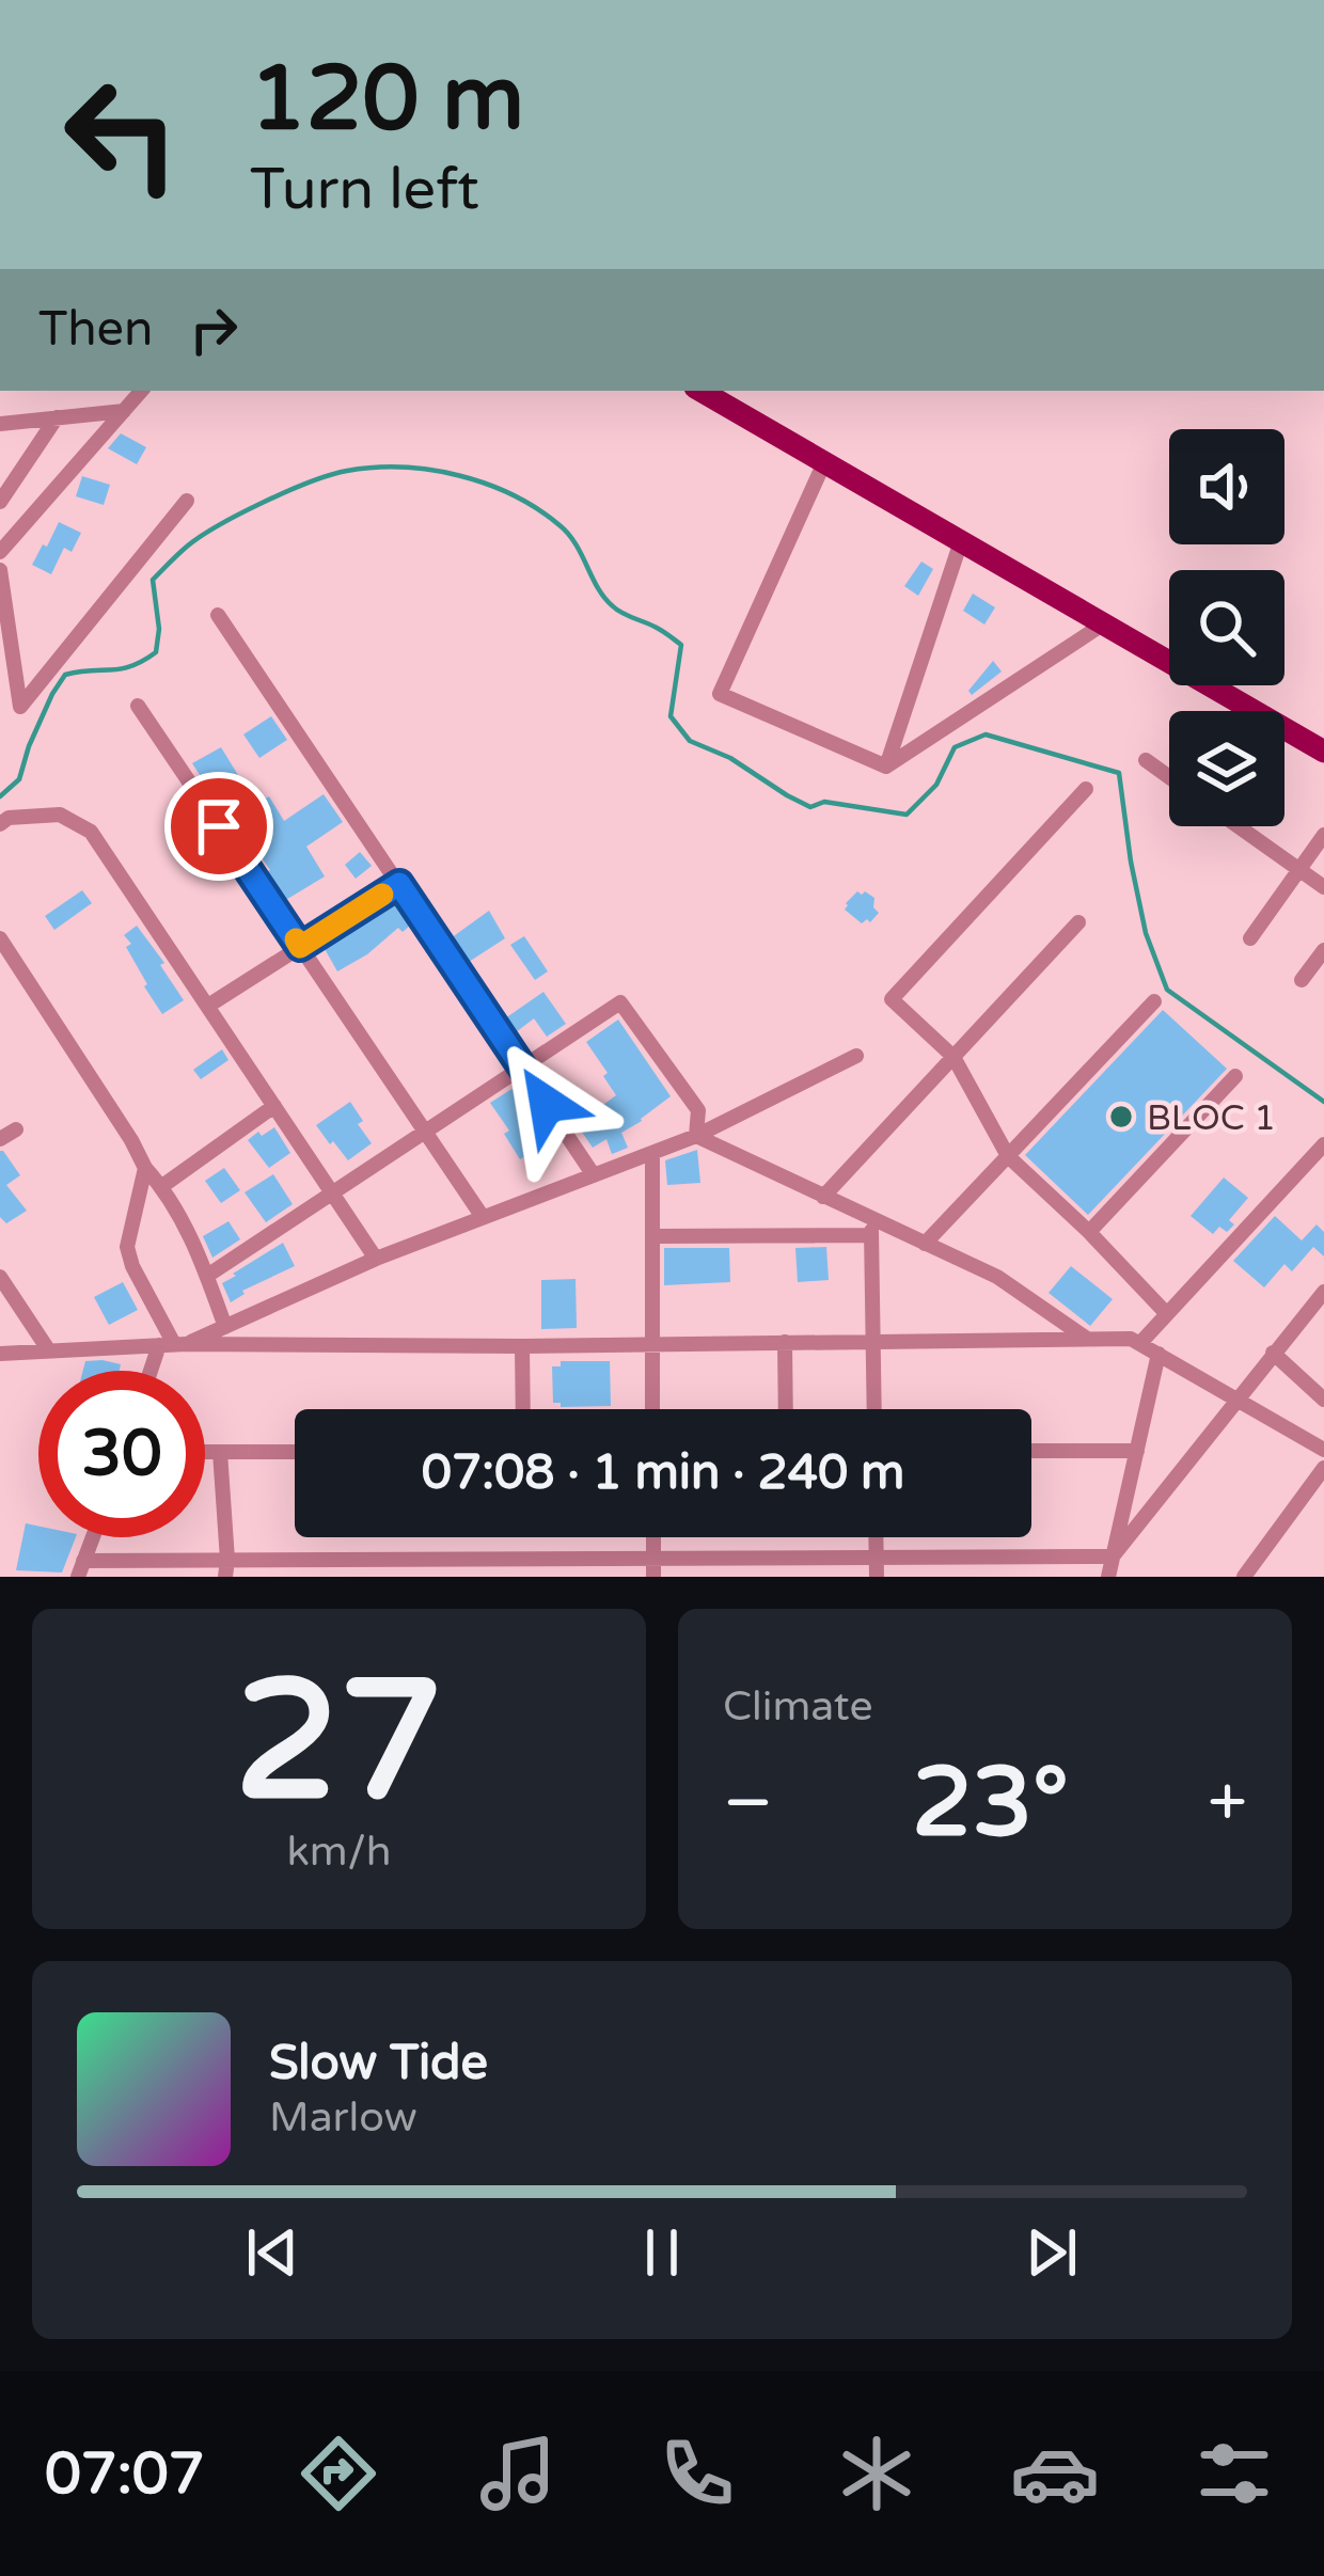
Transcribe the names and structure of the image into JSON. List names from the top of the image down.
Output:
{
  "places": ["BLOC 1"],
  "page": {
    "turn": ["120 m", "Turn left"],
    "then": "Then",
    "limit": "30",
    "trip": "07:08 · 1 min · 240 m",
    "tile": [
      ["27", "km/h"],
      "Climate"
    ],
    "heat": ["−", "23°", "+"],
    "song": ["Slow Tide", "Marlow"],
    "tabs": "07:07"
  }
}
